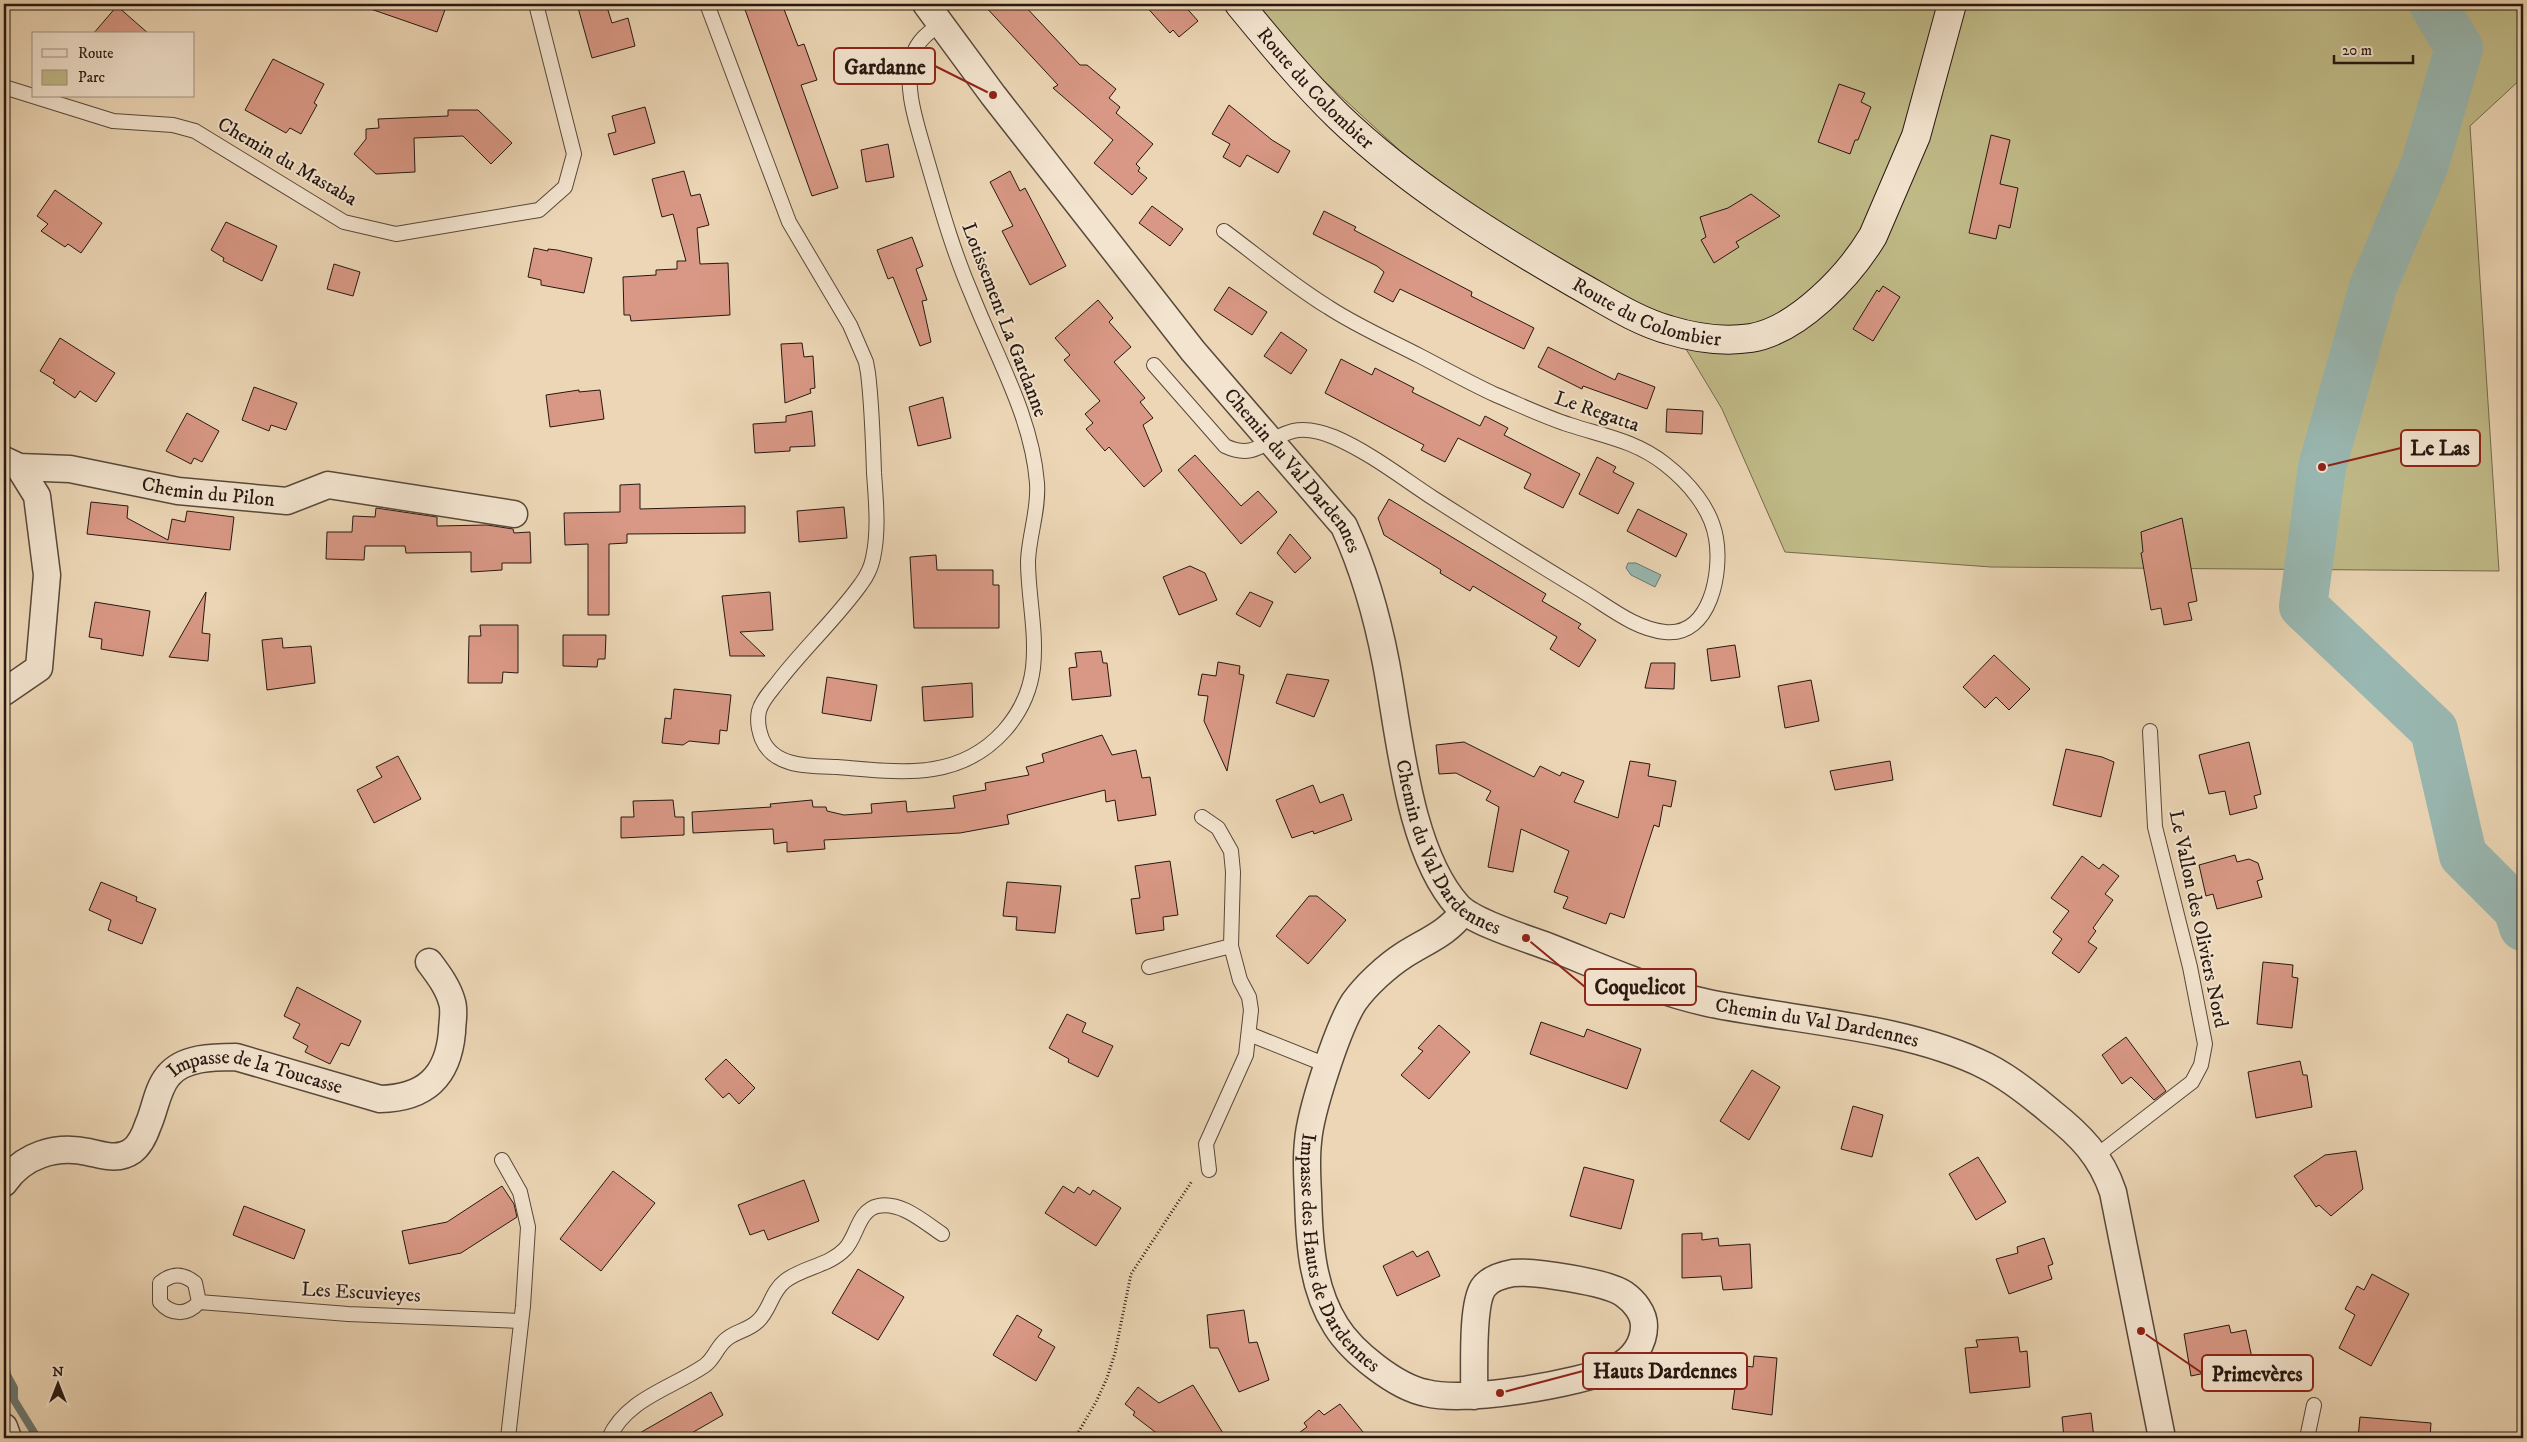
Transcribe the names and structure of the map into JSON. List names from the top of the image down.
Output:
{
  "streets": {
    "street": [
      "Route du Colombier",
      "Chemin du Val Dardennes",
      "Chemin du Pilon",
      "Impasse de la Toucasse",
      "Impasse des Hauts de Dardennes"
    ],
    "lane": [
      "Chemin du Mastaba",
      "Lotissement La Gardanne",
      "Le Regatta",
      "Le Vallon des Oliviers Nord",
      "Les Escuvieyes"
    ]
  },
  "crossings": [
    ["Lotissement La Gardanne", "Chemin du Val Dardennes"],
    ["Le Regatta", "Chemin du Val Dardennes"],
    ["Chemin du Val Dardennes", "Le Vallon des Oliviers Nord"],
    ["Chemin du Val Dardennes", "Impasse des Hauts de Dardennes"]
  ],
  "places": [
    "Gardanne",
    "Le Las",
    "Coquelicot",
    "Primevères",
    "Hauts Dardennes"
  ],
  "legend": ["Route", "Parc"],
  "scale_bar": "20 m",
  "north": "top"
}
